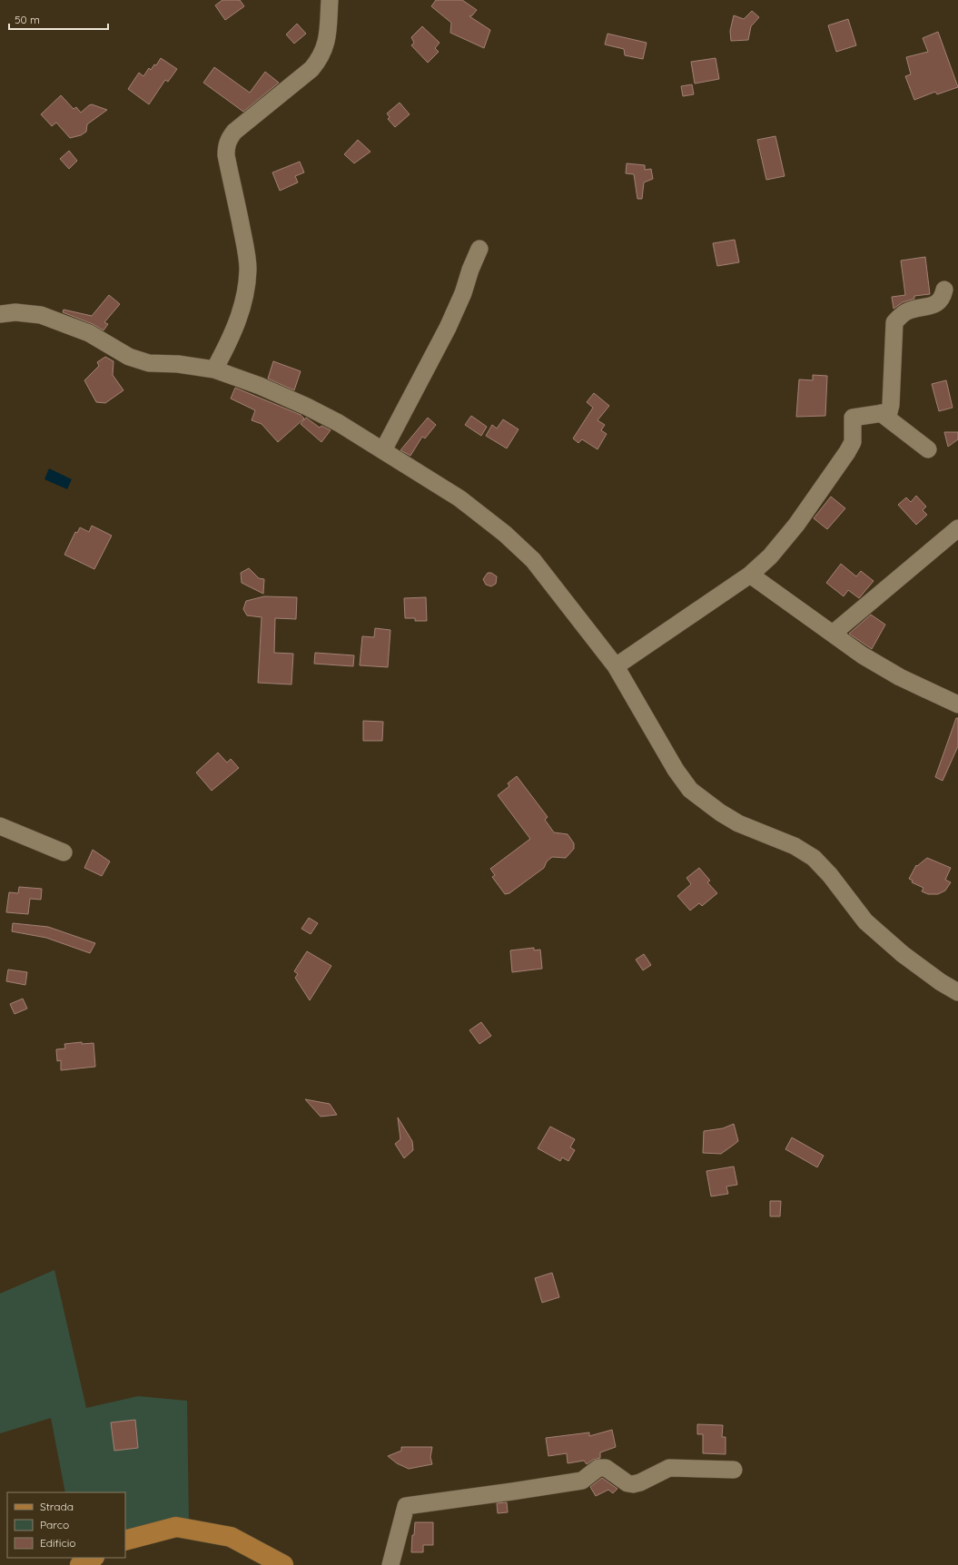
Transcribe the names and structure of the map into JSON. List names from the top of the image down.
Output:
{
  "legend": ["Strada", "Parco", "Edificio"],
  "scale_bar": "50 m"
}
